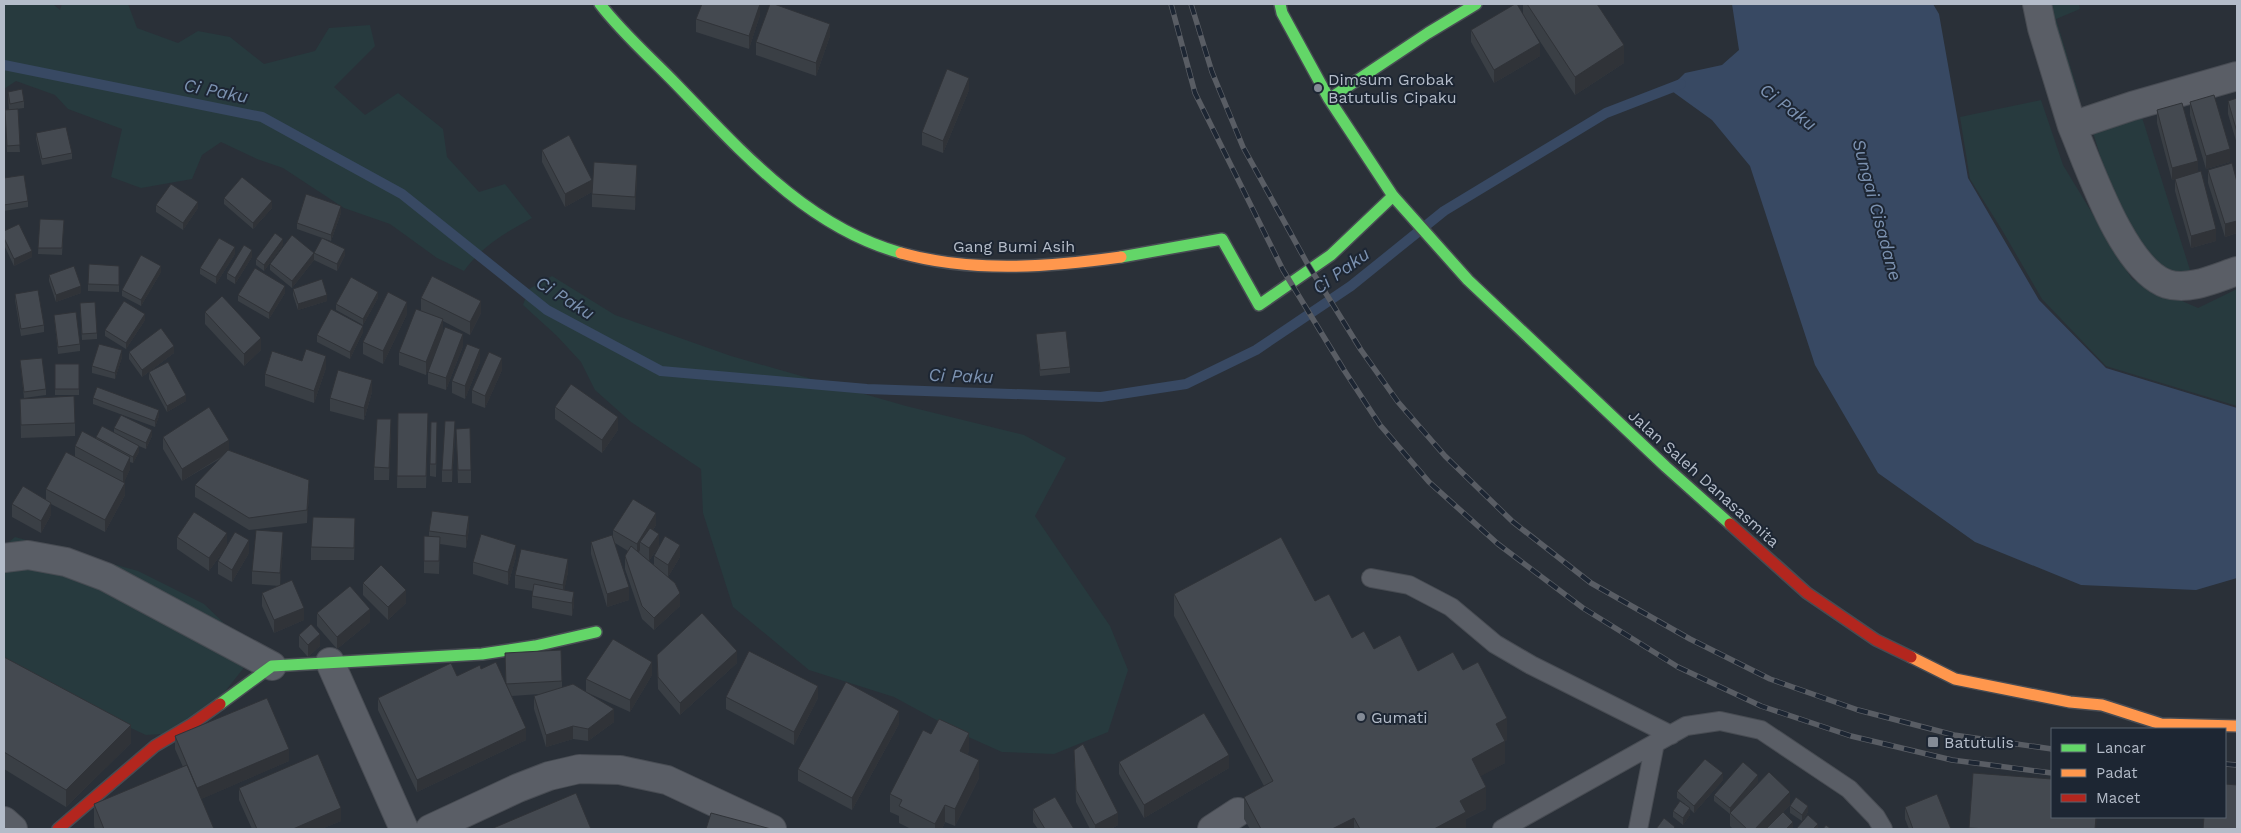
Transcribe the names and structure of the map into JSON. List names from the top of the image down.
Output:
{
  "streets": {
    "street": ["Gang Bumi Asih", "Jalan Saleh Danasasmita"]
  },
  "crossings": [
    ["Gang Bumi Asih", "Jalan Saleh Danasasmita"]
  ],
  "water": ["Ci Paku", "Sungai Cisadane"],
  "places": {
    "other": ["Dimsum Grobak Batutulis Cipaku", "Gumati"],
    "transit": ["Batutulis"]
  },
  "legend": ["Lancar", "Padat", "Macet"]
}
